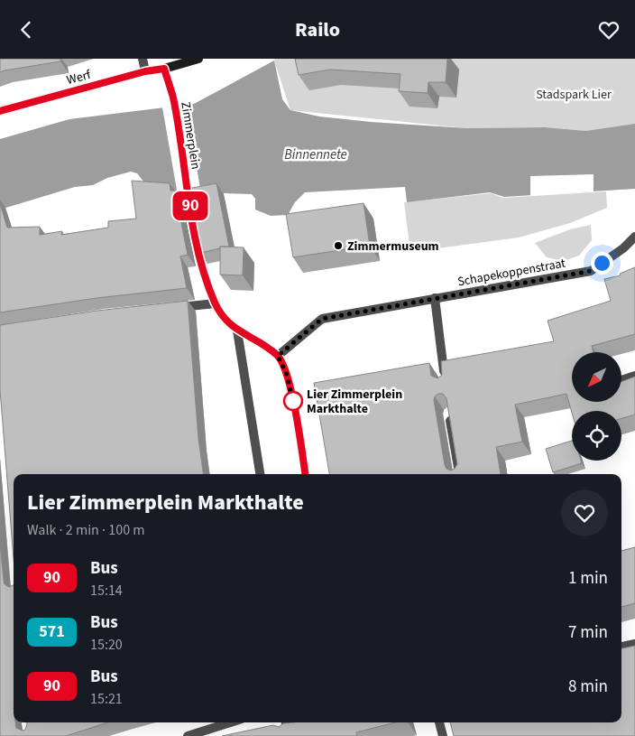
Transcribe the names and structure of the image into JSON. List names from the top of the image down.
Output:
{
  "streets": {
    "street": ["Werf", "Zimmerplein", "Schapekoppenstraat"]
  },
  "crossings": [
    ["Werf", "Zimmerplein"],
    ["Zimmerplein", "Schapekoppenstraat"]
  ],
  "water": ["Binnennete"],
  "parks": ["Stadspark Lier"],
  "places": ["Zimmermuseum", "Lier Zimmerplein Markthalte"],
  "lines": ["bus line 90"],
  "north": "bottom left",
  "page": {
    "header": "Railo",
    "on_map": "90",
    "heading": ["Lier Zimmerplein Markthalte", "Walk · 2 min · 100 m"],
    "list": [
      {
        "mark": "90",
        "name": "Bus",
        "note": "15:14",
        "value": "1 min"
      },
      {
        "mark": "571",
        "name": "Bus",
        "note": "15:20",
        "value": "7 min"
      },
      {
        "mark": "90",
        "name": "Bus",
        "note": "15:21",
        "value": "8 min"
      }
    ]
  }
}
